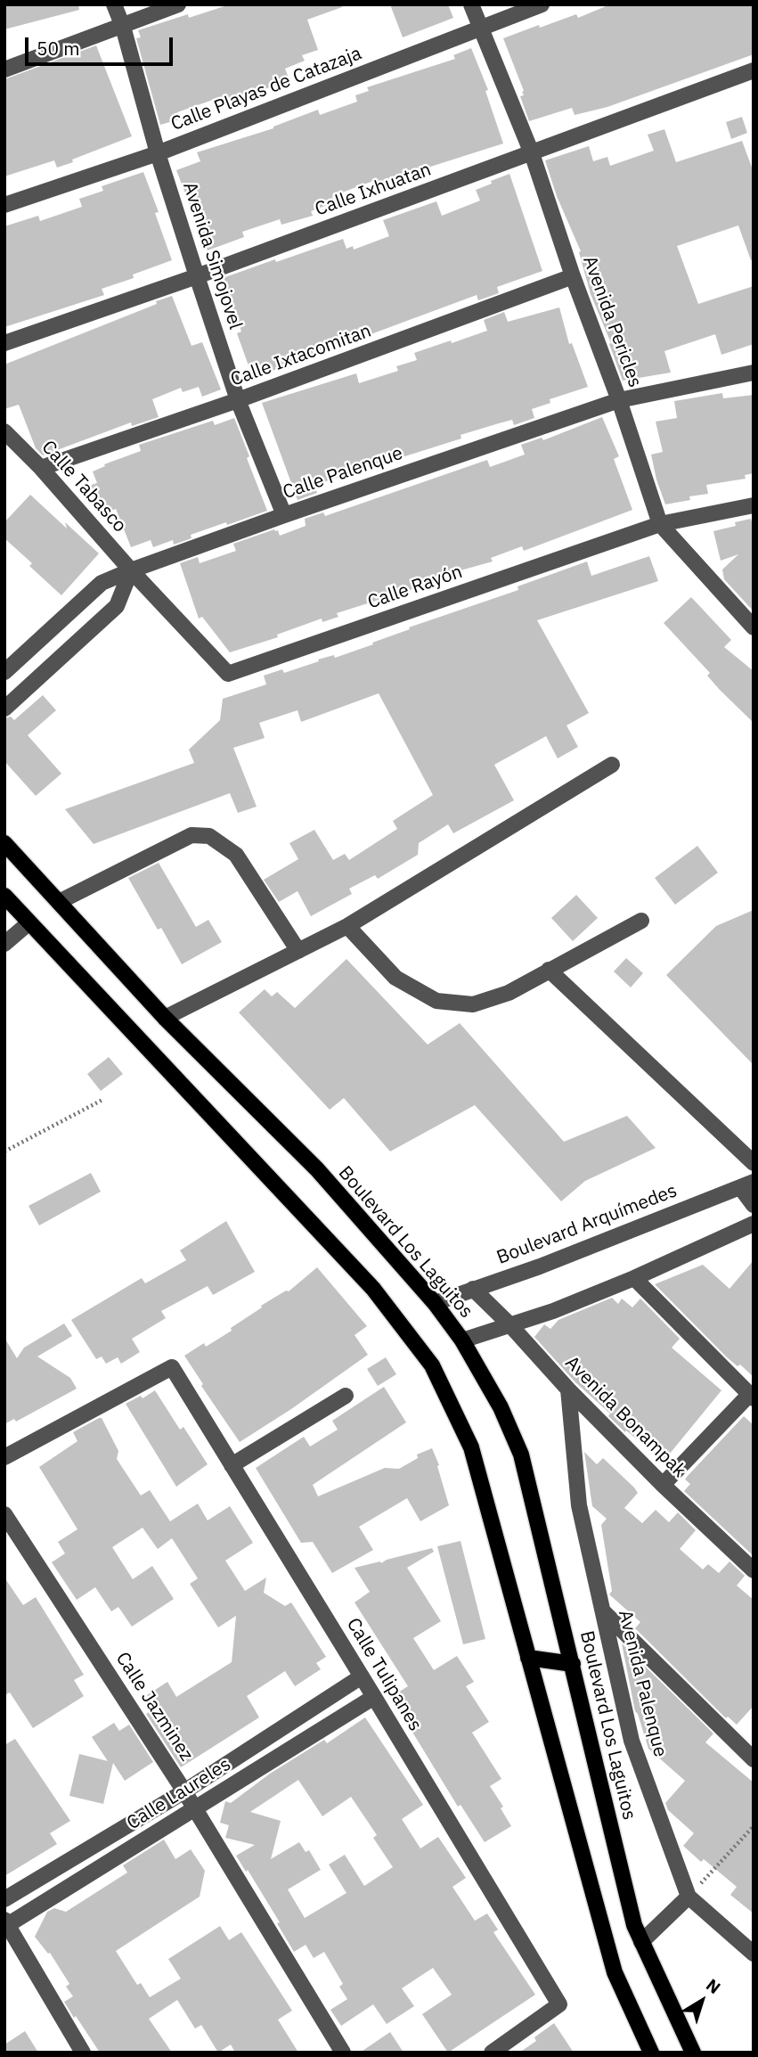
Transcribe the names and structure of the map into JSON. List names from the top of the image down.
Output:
{
  "streets": {
    "main road": ["Boulevard Los Laguitos"],
    "street": [
      "Calle Playas de Catazaja",
      "Calle Ixhuatan",
      "Avenida Simojovel",
      "Avenida Pericles",
      "Calle Ixtacomitan",
      "Calle Palenque",
      "Calle Tabasco",
      "Calle Rayón",
      "Boulevard Arquímedes",
      "Avenida Bonampak",
      "Calle Tulipanes",
      "Avenida Palenque",
      "Calle Jazminez",
      "Calle Laureles"
    ]
  },
  "crossings": [
    ["Calle Playas de Catazaja", "Avenida Simojovel"],
    ["Calle Playas de Catazaja", "Avenida Pericles"],
    ["Calle Ixhuatan", "Avenida Simojovel"],
    ["Calle Ixhuatan", "Avenida Pericles"],
    ["Avenida Simojovel", "Calle Ixtacomitan"],
    ["Avenida Simojovel", "Calle Palenque"],
    ["Avenida Pericles", "Calle Ixtacomitan"],
    ["Avenida Pericles", "Calle Palenque"],
    ["Avenida Pericles", "Calle Rayón"],
    ["Calle Ixtacomitan", "Calle Tabasco"],
    ["Calle Palenque", "Calle Tabasco"],
    ["Calle Palenque", "Calle Rayón"],
    ["Calle Tabasco", "Calle Rayón"],
    ["Boulevard Arquímedes", "Boulevard Los Laguitos"],
    ["Boulevard Arquímedes", "Avenida Bonampak"],
    ["Avenida Bonampak", "Avenida Palenque"],
    ["Calle Tulipanes", "Calle Laureles"],
    ["Calle Jazminez", "Calle Laureles"]
  ],
  "scale_bar": "50 m",
  "north": "top right"
}
